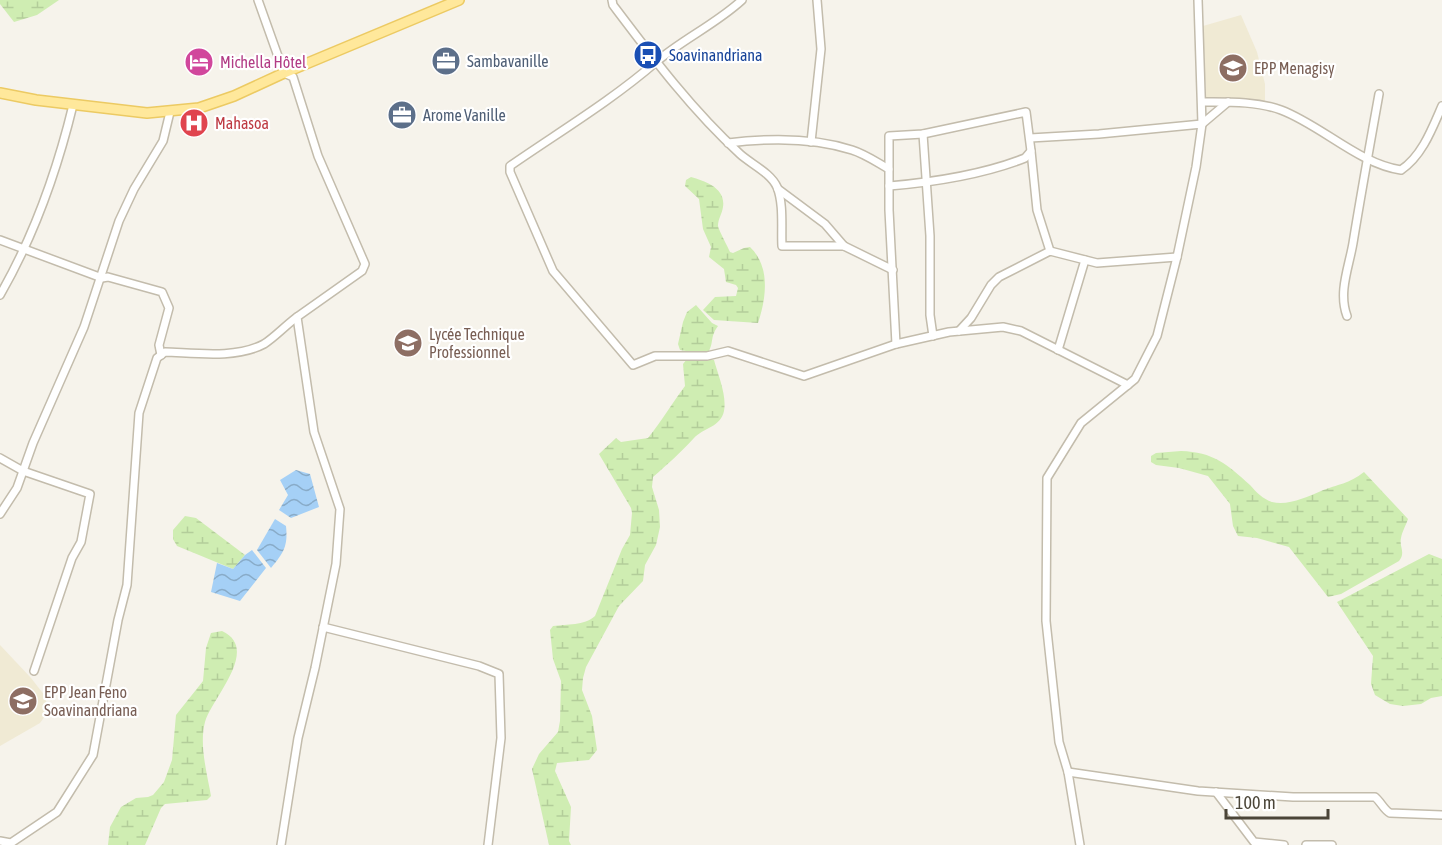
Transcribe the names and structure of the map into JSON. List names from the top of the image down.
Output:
{
  "places": {
    "bus stop": ["Soavinandriana"],
    "office": ["Sambavanille", "Arome Vanille"],
    "hotel": ["Michella Hôtel"],
    "school or university": ["EPP Menagisy", "Lycée Technique Professionnel", "EPP Jean Feno Soavinandriana"],
    "hospital": ["Mahasoa"]
  },
  "scale_bar": "100 m"
}
